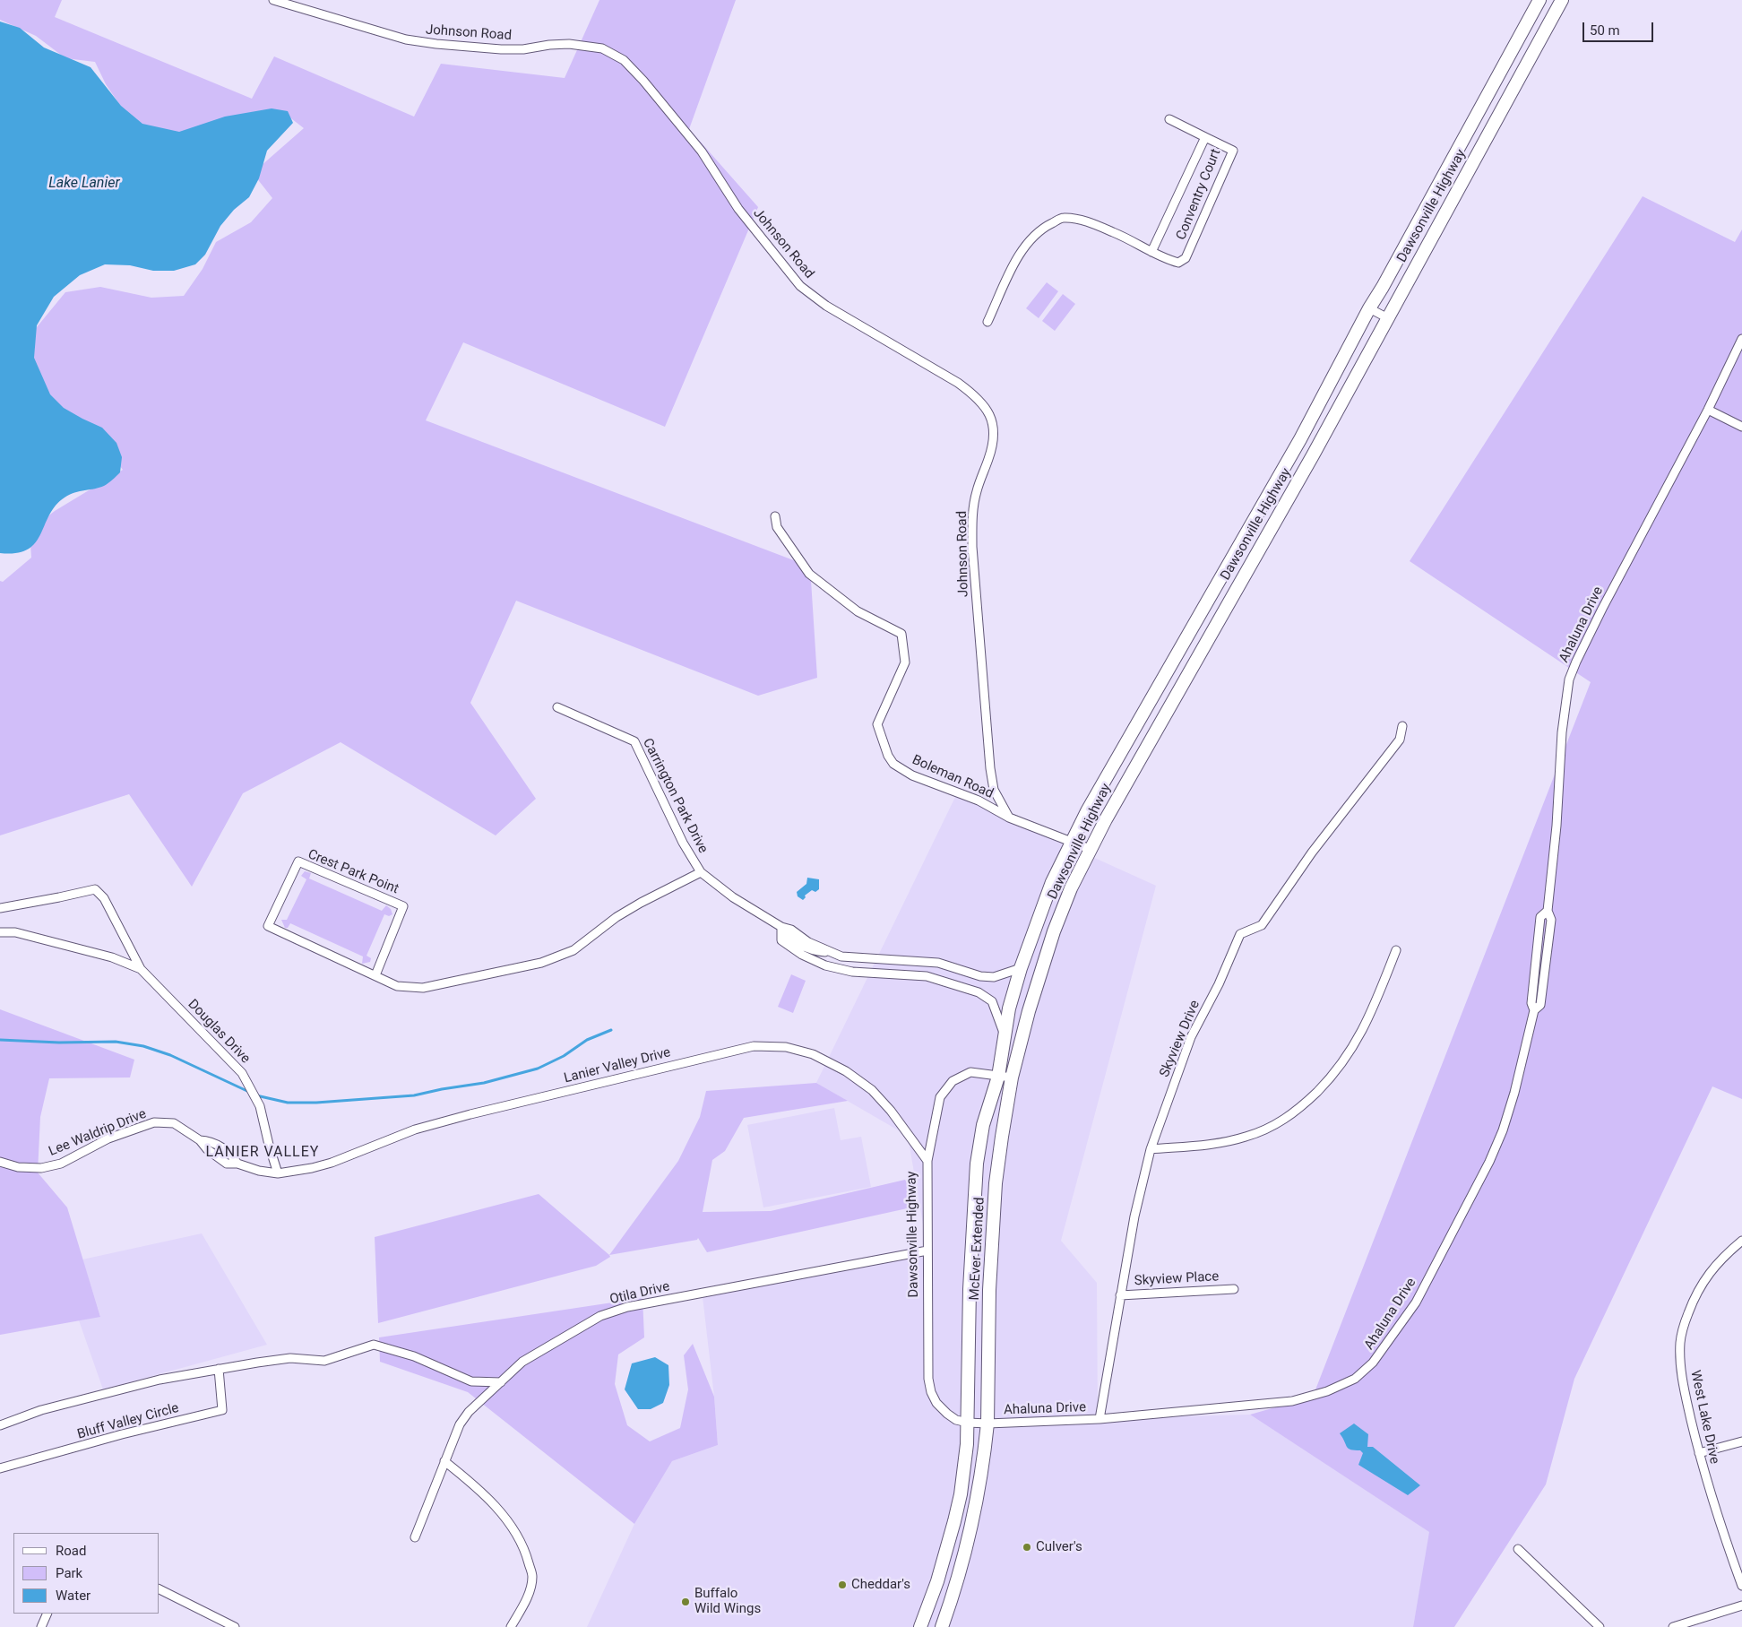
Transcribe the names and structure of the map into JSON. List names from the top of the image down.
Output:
{
  "streets": {
    "main road": ["Dawsonville Highway", "McEver Extended"],
    "street": [
      "Johnson Road",
      "Conventry Court",
      "Ahaluna Drive",
      "Boleman Road",
      "Carrington Park Drive",
      "Crest Park Point",
      "Douglas Drive",
      "Skyview Drive",
      "Lanier Valley Drive",
      "Lee Waldrip Drive",
      "Skyview Place",
      "Otila Drive",
      "West Lake Drive",
      "Bluff Valley Circle"
    ]
  },
  "crossings": [
    ["Johnson Road", "Boleman Road"],
    ["Dawsonville Highway", "Ahaluna Drive"],
    ["Dawsonville Highway", "Boleman Road"],
    ["Dawsonville Highway", "Carrington Park Drive"],
    ["Dawsonville Highway", "Lanier Valley Drive"],
    ["Dawsonville Highway", "McEver Extended"],
    ["Dawsonville Highway", "Otila Drive"],
    ["Ahaluna Drive", "Skyview Drive"],
    ["Ahaluna Drive", "McEver Extended"],
    ["Carrington Park Drive", "Crest Park Point"],
    ["Douglas Drive", "Lanier Valley Drive"],
    ["Douglas Drive", "Lee Waldrip Drive"],
    ["Skyview Drive", "Skyview Place"],
    ["Lanier Valley Drive", "Lee Waldrip Drive"]
  ],
  "districts": ["LANIER VALLEY"],
  "water": ["Lake Lanier"],
  "places": ["Culver's", "Cheddar's", "Buffalo Wild Wings"],
  "legend": ["Road", "Park", "Water"],
  "scale_bar": "50 m"
}
